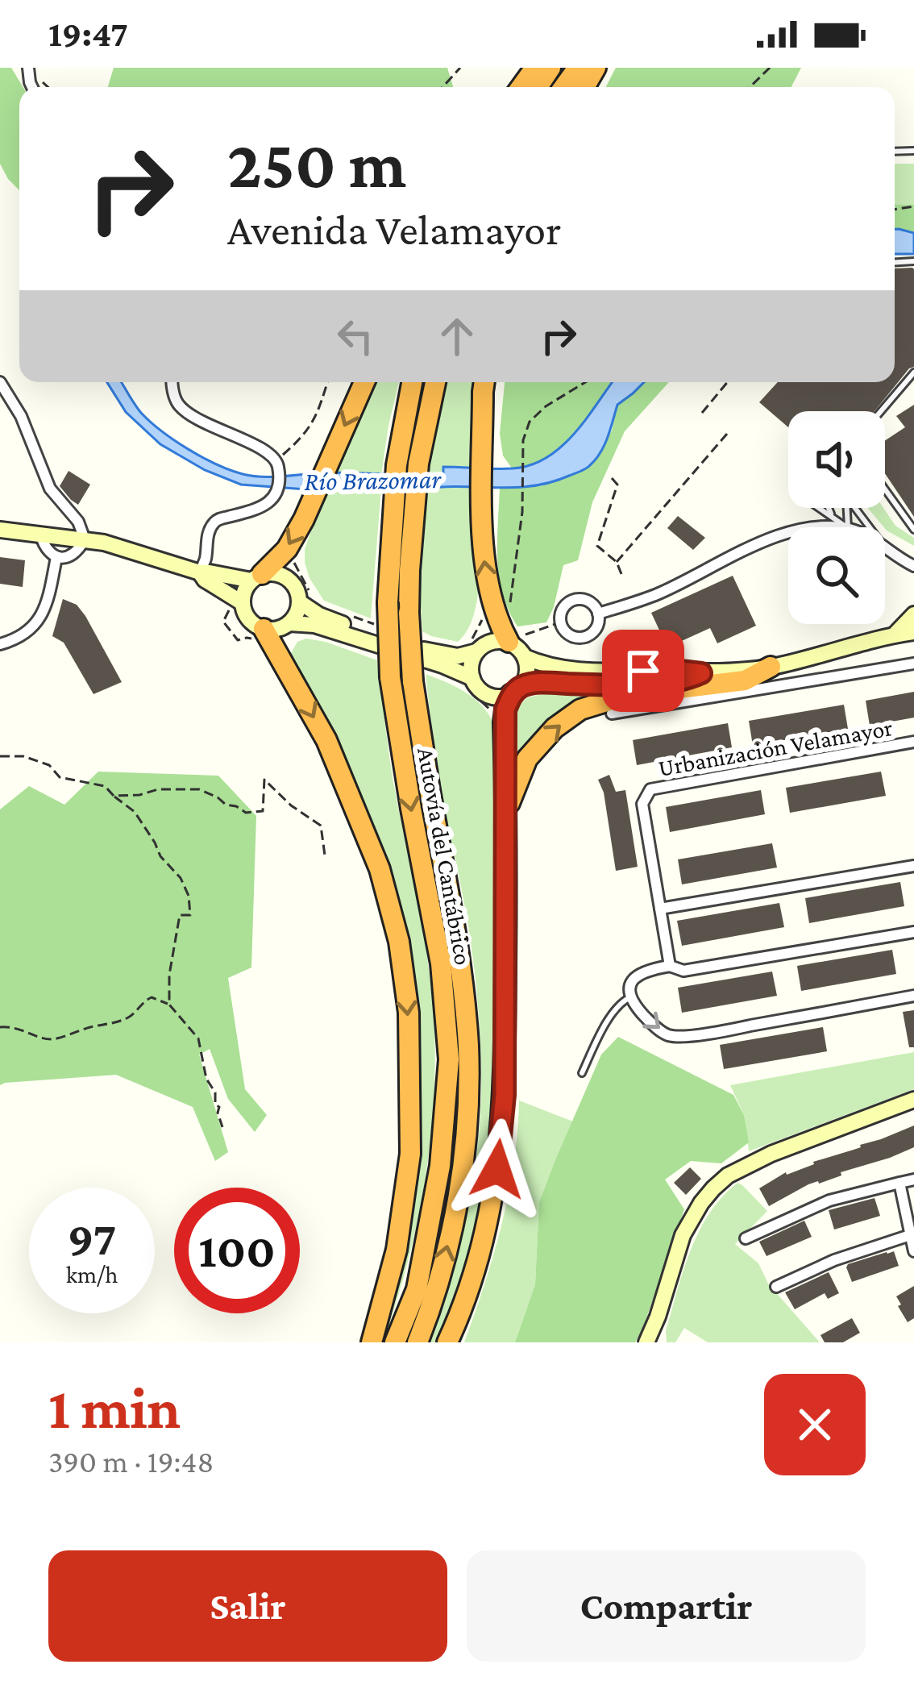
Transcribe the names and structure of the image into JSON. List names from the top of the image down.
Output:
{
  "streets": {
    "highway": ["Autovía del Cantábrico"],
    "street": ["Urbanización Velamayor"]
  },
  "water": ["Río Brazomar"],
  "page": {
    "status": "19:47",
    "turn": ["250 m", "Avenida Velamayor"],
    "speed": "97 km/h",
    "limit": "100",
    "heading": ["1 min", "390 m · 19:48"],
    "buttons": ["Salir", "Compartir"]
  }
}
